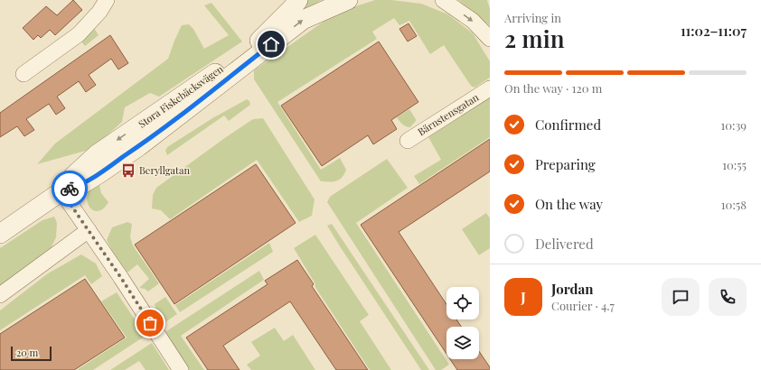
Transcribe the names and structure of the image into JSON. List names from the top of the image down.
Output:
{
  "streets": {
    "street": ["Stora Fiskebäcksvägen", "Bärnstensgatan"]
  },
  "places": {
    "bus stop": ["Beryllgatan"]
  },
  "scale_bar": "20 m",
  "page": {
    "heading": ["2 min", "Arriving in", "11:02–11:07"],
    "panel": ["Jordan", "Courier · 4.7"],
    "bar": "On the way · 120 m",
    "list": [
      ["Confirmed", "10:39"],
      ["Preparing", "10:55"],
      ["On the way", "10:58"],
      "Delivered"
    ],
    "round": "J",
    "scale": "20 m"
  }
}
